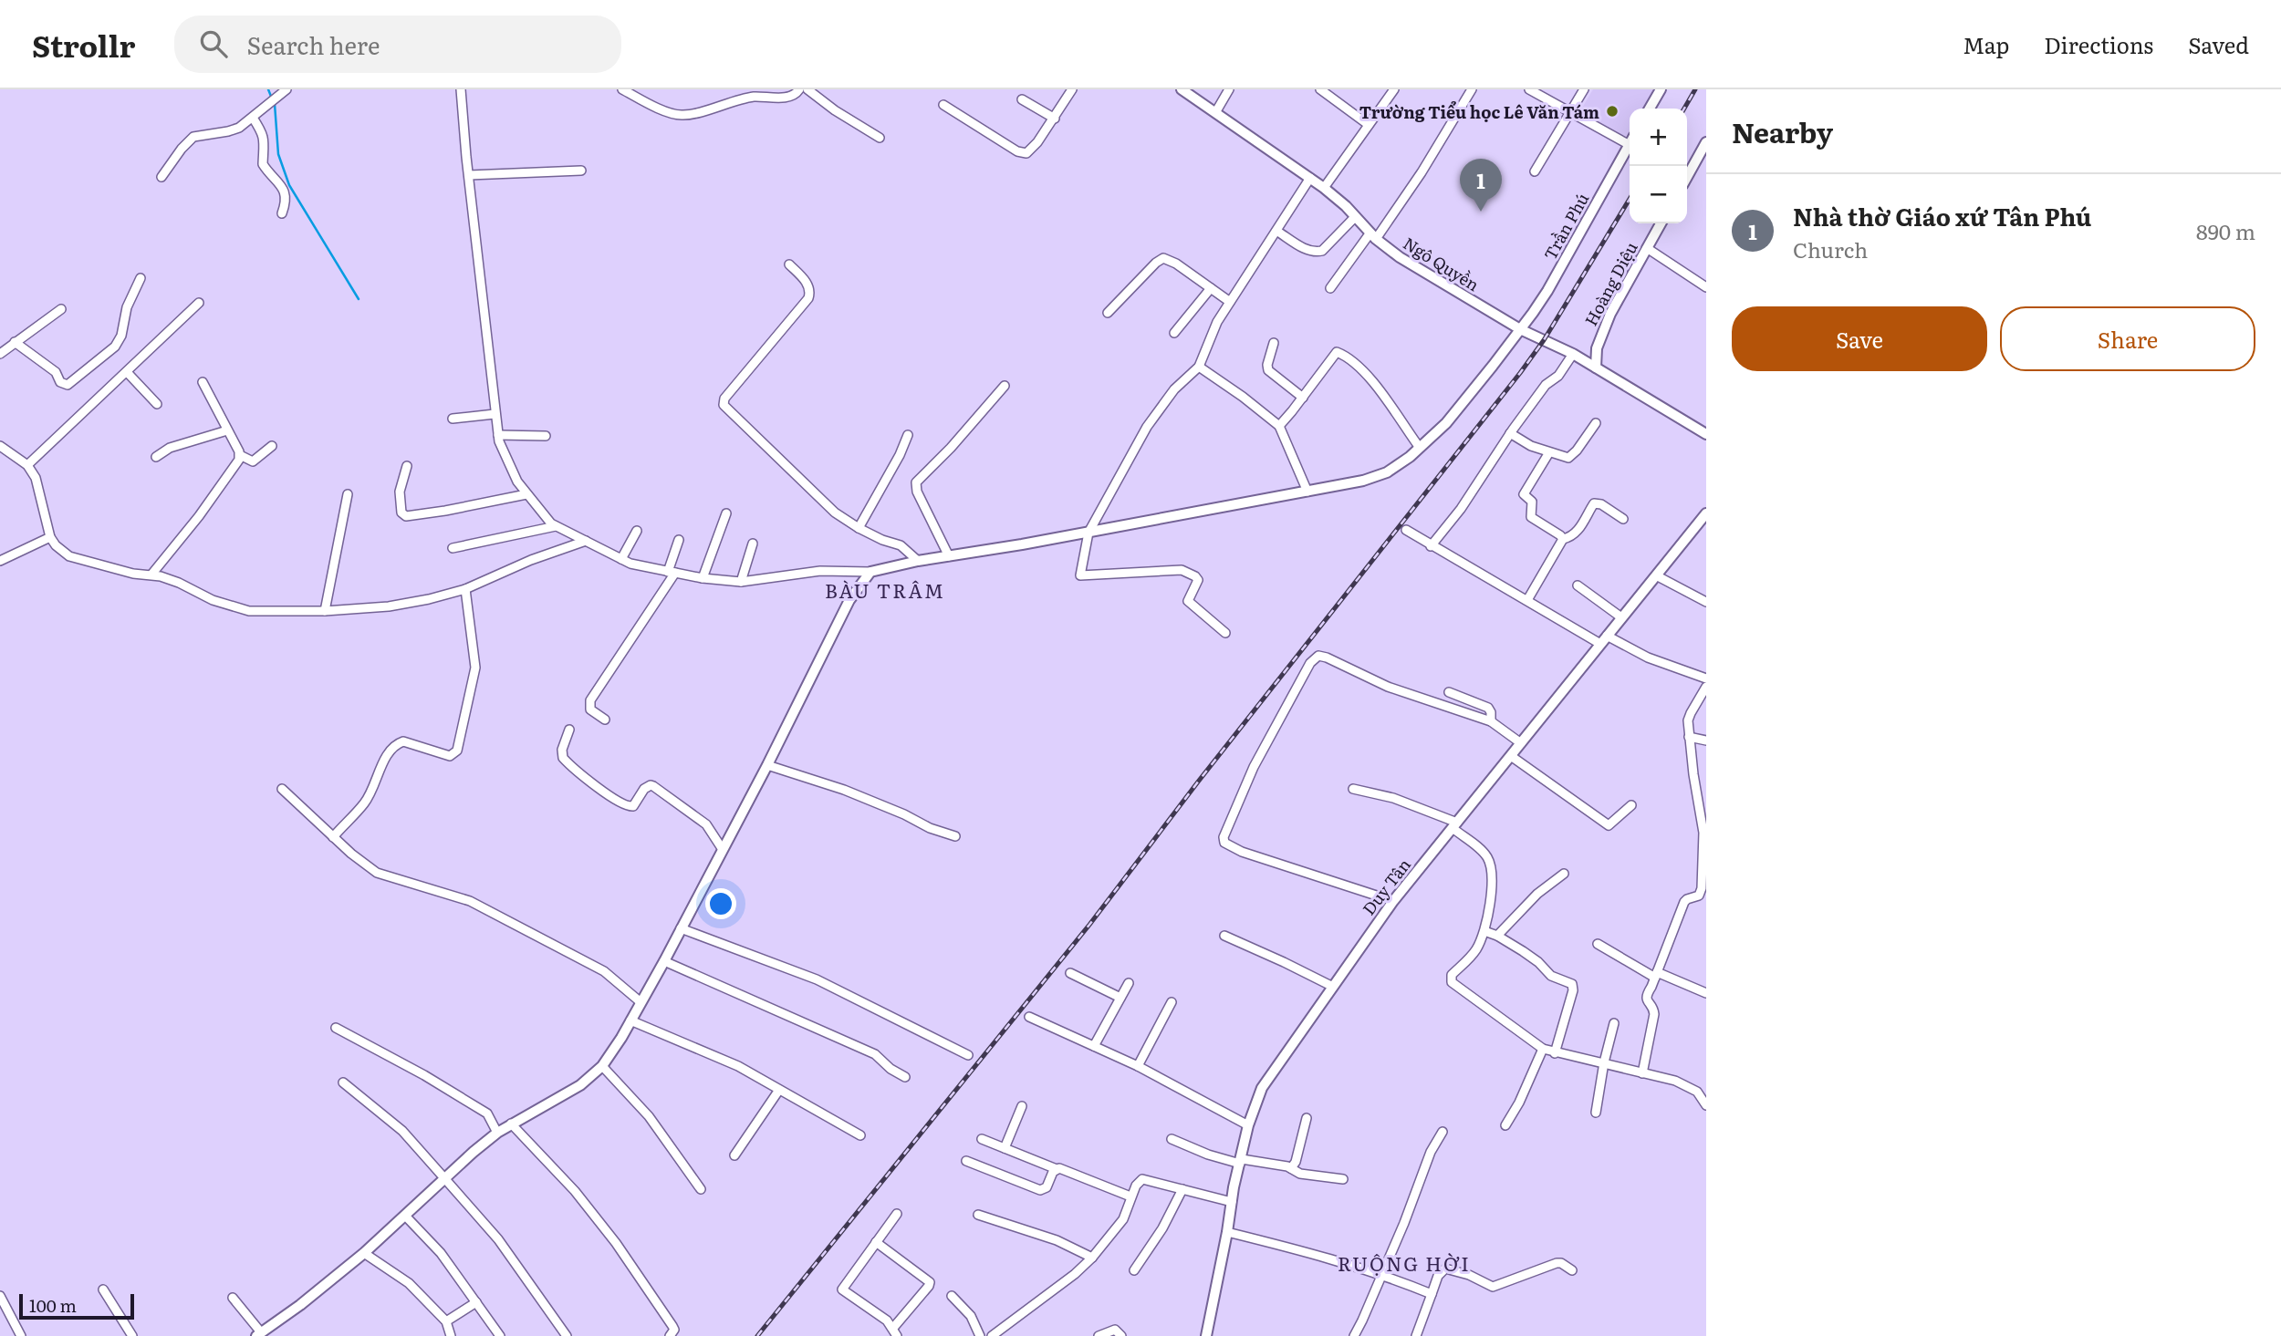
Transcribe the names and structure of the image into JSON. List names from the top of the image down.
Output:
{
  "streets": {
    "street": [
      "Trần Phú",
      "Ngô Quyền",
      "Hoàng Diệu",
      "Duy Tân"
    ]
  },
  "crossings": [
    ["Trần Phú", "Ngô Quyền"],
    ["Ngô Quyền", "Hoàng Diệu"]
  ],
  "districts": ["BÀU TRÂM", "RUỘNG HỜI"],
  "places": ["Trường Tiểu học Lê Văn Tám"],
  "scale_bar": "100 m",
  "page": {
    "header": "Strollr",
    "search": "Search here",
    "nav": ["Map", "Directions", "Saved"],
    "heading": "Nearby",
    "map_buttons": ["+", "−"],
    "pins": "1",
    "list": [
      {
        "mark": "1",
        "name": "Nhà thờ Giáo xứ Tân Phú",
        "note": "Church",
        "value": "890 m"
      }
    ],
    "buttons": ["Save", "Share"],
    "scale": "100 m"
  }
}
